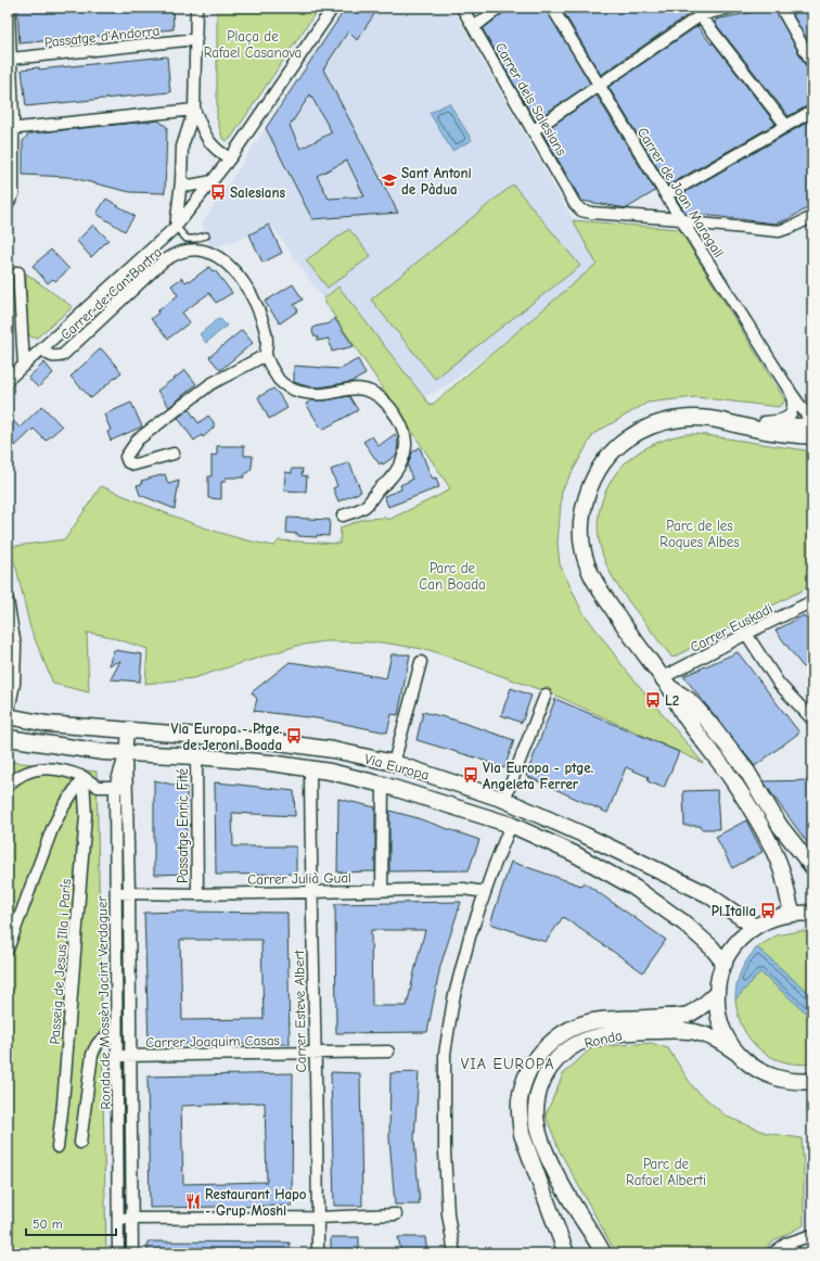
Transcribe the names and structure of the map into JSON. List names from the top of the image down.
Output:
{
  "streets": {
    "street": [
      "Passatge d'Andorra",
      "Carrer dels Salesians",
      "Carrer de Joan Maragall",
      "Carrer de Can Bartra",
      "Carrer Euskadi",
      "Via Europa",
      "Passatge Enric Fité",
      "Carrer Julià Gual",
      "Passeig de Jesus Illa i París",
      "Ronda de Mossèn Jacint Verdaguer",
      "Carrer Esteve Albert",
      "Ronda",
      "Carrer Joaquim Casas"
    ]
  },
  "crossings": [
    ["Carrer dels Salesians", "Carrer de Joan Maragall"],
    ["Via Europa", "Passatge Enric Fité"],
    ["Via Europa", "Ronda de Mossèn Jacint Verdaguer"],
    ["Via Europa", "Carrer Esteve Albert"],
    ["Passatge Enric Fité", "Carrer Julià Gual"],
    ["Carrer Julià Gual", "Ronda de Mossèn Jacint Verdaguer"],
    ["Carrer Julià Gual", "Carrer Esteve Albert"],
    ["Ronda de Mossèn Jacint Verdaguer", "Carrer Joaquim Casas"],
    ["Carrer Esteve Albert", "Carrer Joaquim Casas"]
  ],
  "districts": ["VIA EUROPA"],
  "parks": [
    "Plaça de Rafael Casanova",
    "Parc de les Roques Albes",
    "Parc de Can Boada",
    "Parc de Rafael Alberti"
  ],
  "places": {
    "school or university": ["Sant Antoni de Pàdua"],
    "bus stop": [
      "Salesians",
      "L2",
      "Via Europa - Ptge. de Jeroni Boada",
      "Via Europa - ptge. Angeleta Ferrer",
      "Pl.Italia"
    ],
    "restaurant": ["Restaurant Hapo - Grup Moshi"]
  },
  "scale_bar": "50 m"
}
